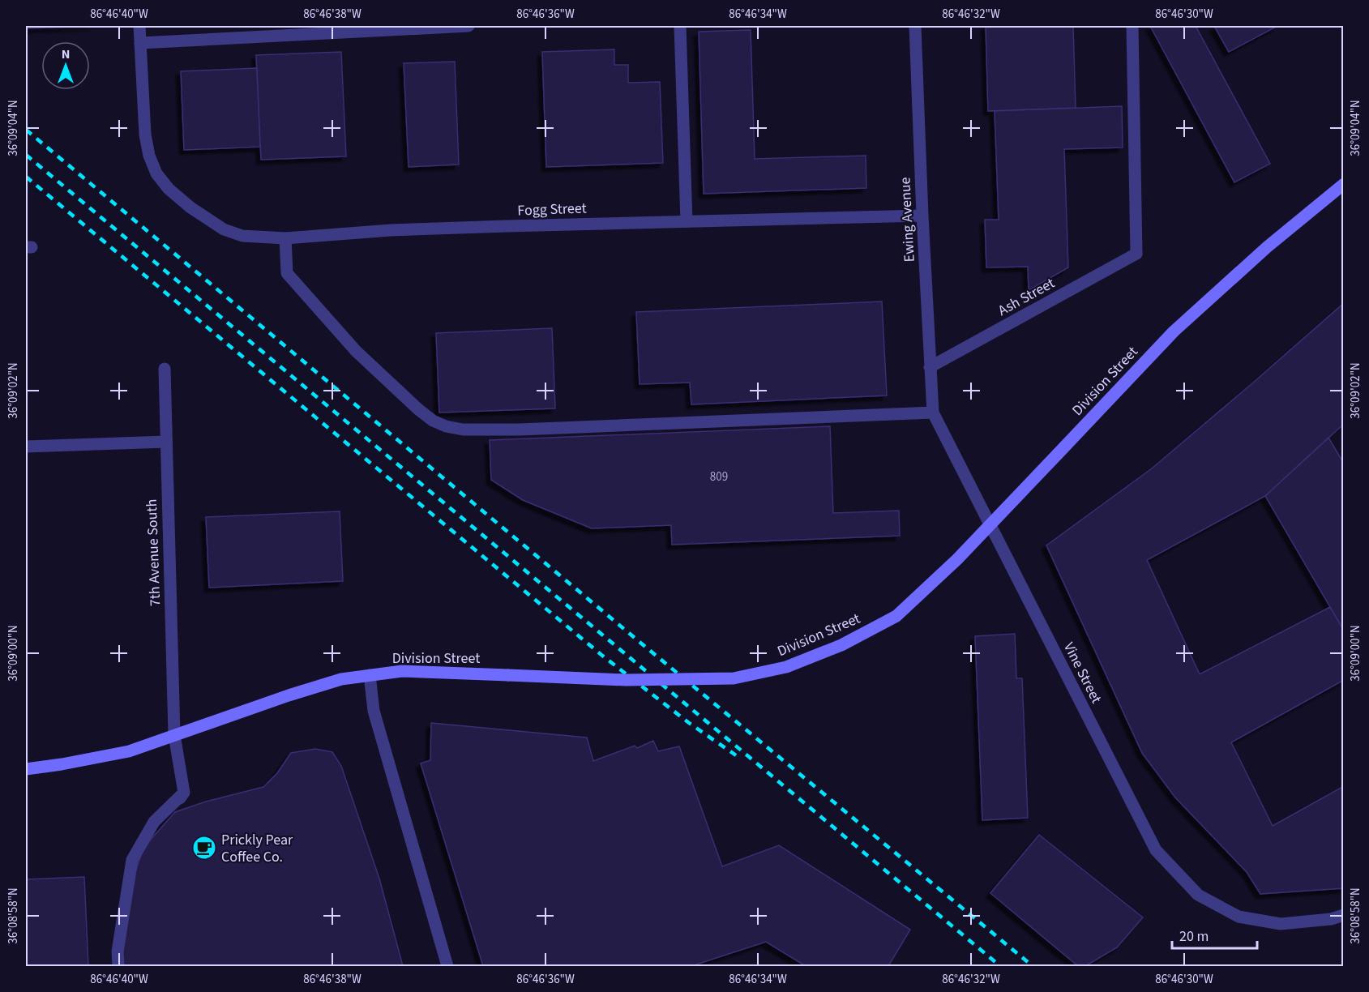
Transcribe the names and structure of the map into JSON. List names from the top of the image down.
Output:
{
  "streets": {
    "main road": ["Division Street"],
    "street": [
      "Fogg Street",
      "Ewing Avenue",
      "Ash Street",
      "7th Avenue South",
      "Vine Street"
    ]
  },
  "crossings": [
    ["Fogg Street", "Ewing Avenue"],
    ["Ewing Avenue", "Ash Street"],
    ["Ewing Avenue", "Vine Street"],
    ["Division Street", "7th Avenue South"]
  ],
  "places": {
    "cafe": ["Prickly Pear Coffee Co."]
  },
  "house_numbers": ["809"],
  "scale_bar": "20 m",
  "north": "top",
  "coordinates": [
    "86°46'40\"W",
    "86°46'38\"W",
    "86°46'36\"W",
    "86°46'34\"W",
    "86°46'32\"W",
    "86°46'30\"W",
    "36°09'04\"N",
    "36°09'02\"N",
    "36°09'00\"N",
    "36°08'58\"N"
  ]
}
